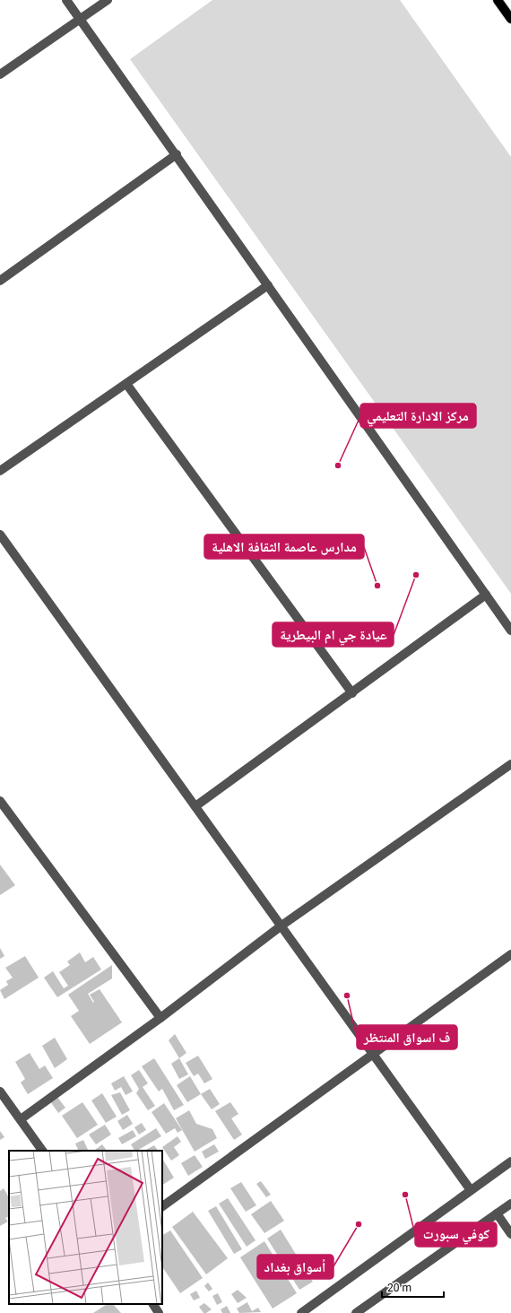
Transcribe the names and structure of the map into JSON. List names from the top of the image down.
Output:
{
  "places": [
    "مركز الادارة التعليمي",
    "عيادة جي ام البيطرية",
    "مدارس عاصمة الثقافة الاهلية",
    "ف اسواق المنتظر",
    "كوفي سبورت",
    "أسواق بغداد"
  ],
  "scale_bar": "20 m"
}
